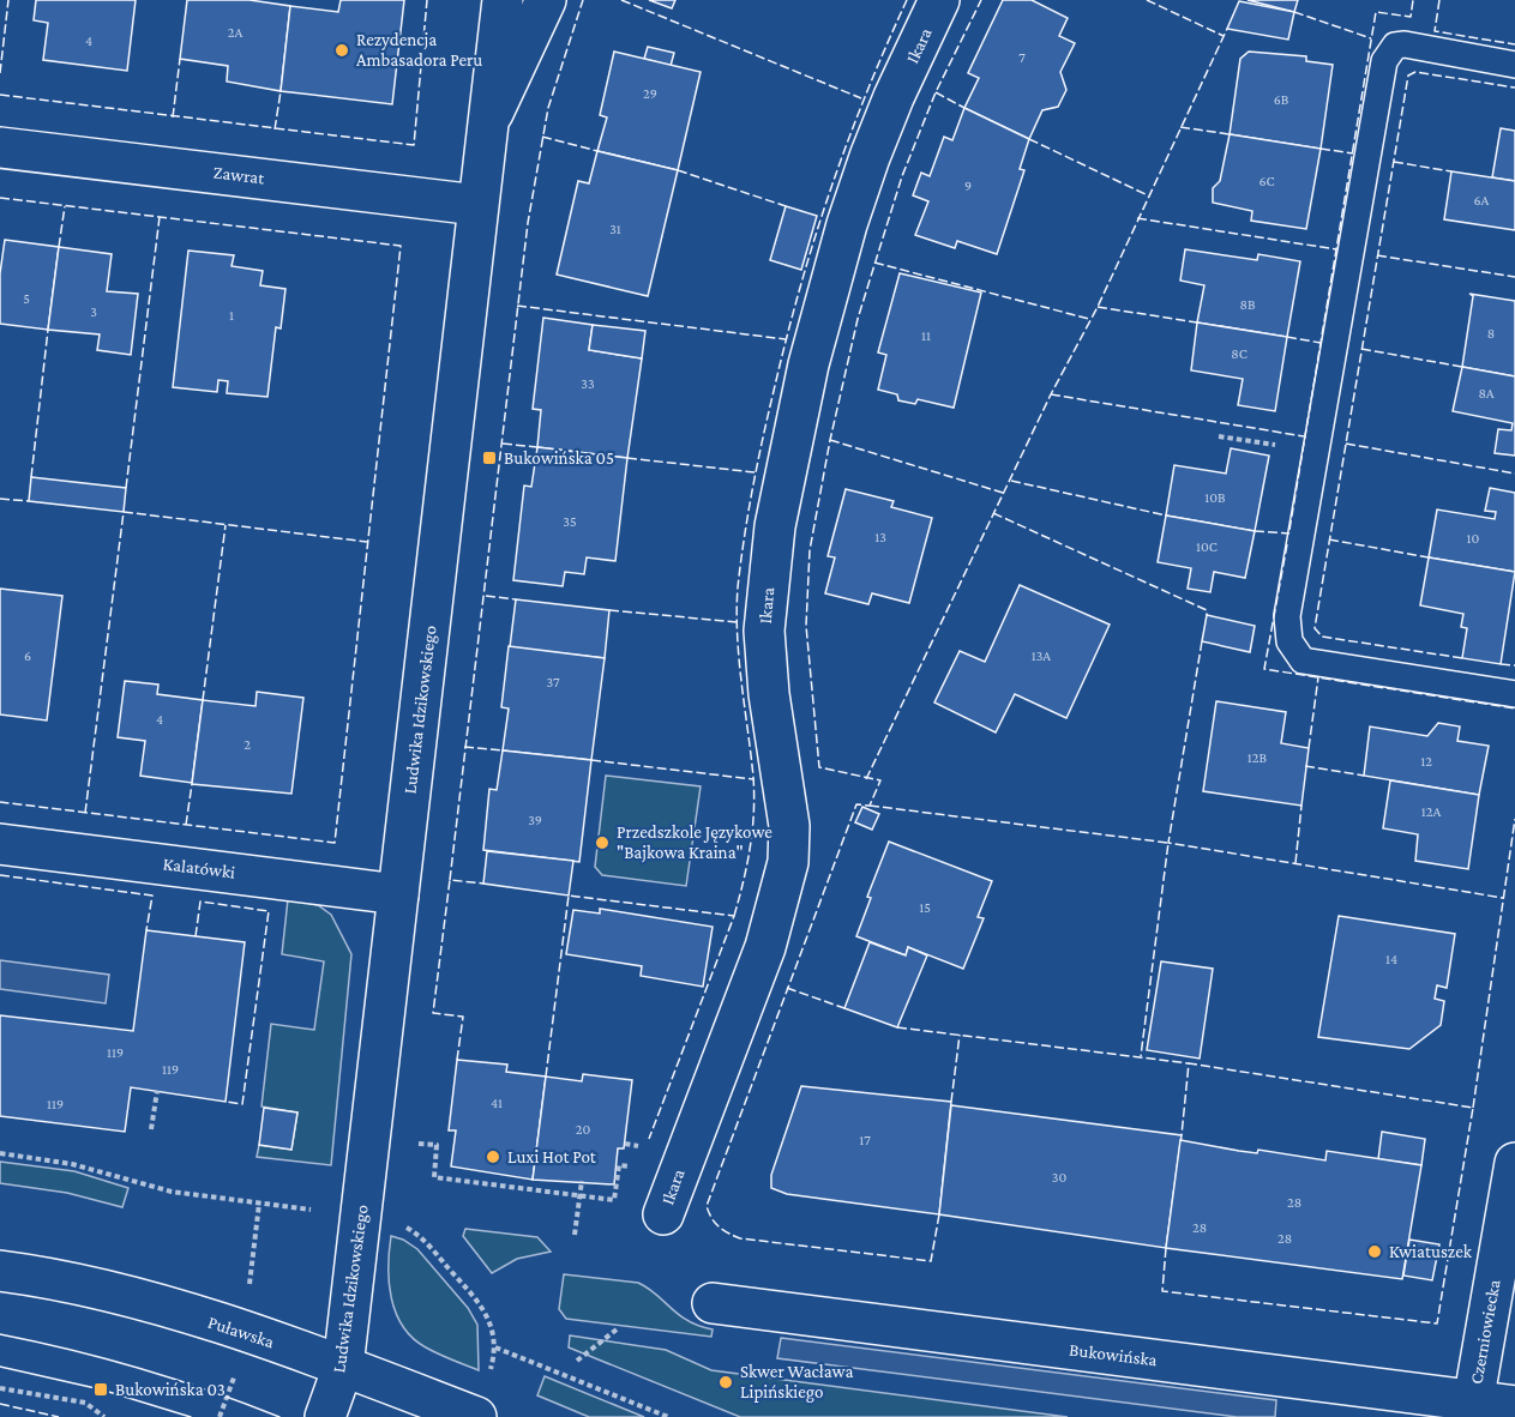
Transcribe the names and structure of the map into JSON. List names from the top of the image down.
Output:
{
  "streets": {
    "street": [
      "Ikara",
      "Zawrat",
      "Ludwika Idzikowskiego",
      "Kalatówki",
      "Puławska",
      "Czerniowiecka",
      "Bukowińska"
    ]
  },
  "crossings": [
    ["Zawrat", "Ludwika Idzikowskiego"],
    ["Ludwika Idzikowskiego", "Kalatówki"],
    ["Ludwika Idzikowskiego", "Puławska"],
    ["Czerniowiecka", "Bukowińska"]
  ],
  "places": {
    "other": [
      "Rezydencja Ambasadora Peru",
      "Przedszkole Językowe \"Bajkowa Kraina\"",
      "Luxi Hot Pot",
      "Kwiatuszek",
      "Skwer Wacława Lipińskiego"
    ],
    "transit": ["Bukowińska 05", "Bukowińska 03"]
  },
  "house_numbers": [
    "2A",
    "4",
    "7",
    "29",
    "6B",
    "6C",
    "9",
    "6A",
    "31",
    "5",
    "8B",
    "3",
    "1",
    "8",
    "11",
    "8C",
    "33",
    "8A",
    "10B",
    "35",
    "13",
    "10",
    "10C",
    "6",
    "13A",
    "37",
    "4",
    "2",
    "12B",
    "12",
    "12A",
    "39",
    "15",
    "14",
    "119",
    "119",
    "41",
    "119",
    "20",
    "17",
    "30",
    "28",
    "28",
    "28"
  ]
}
